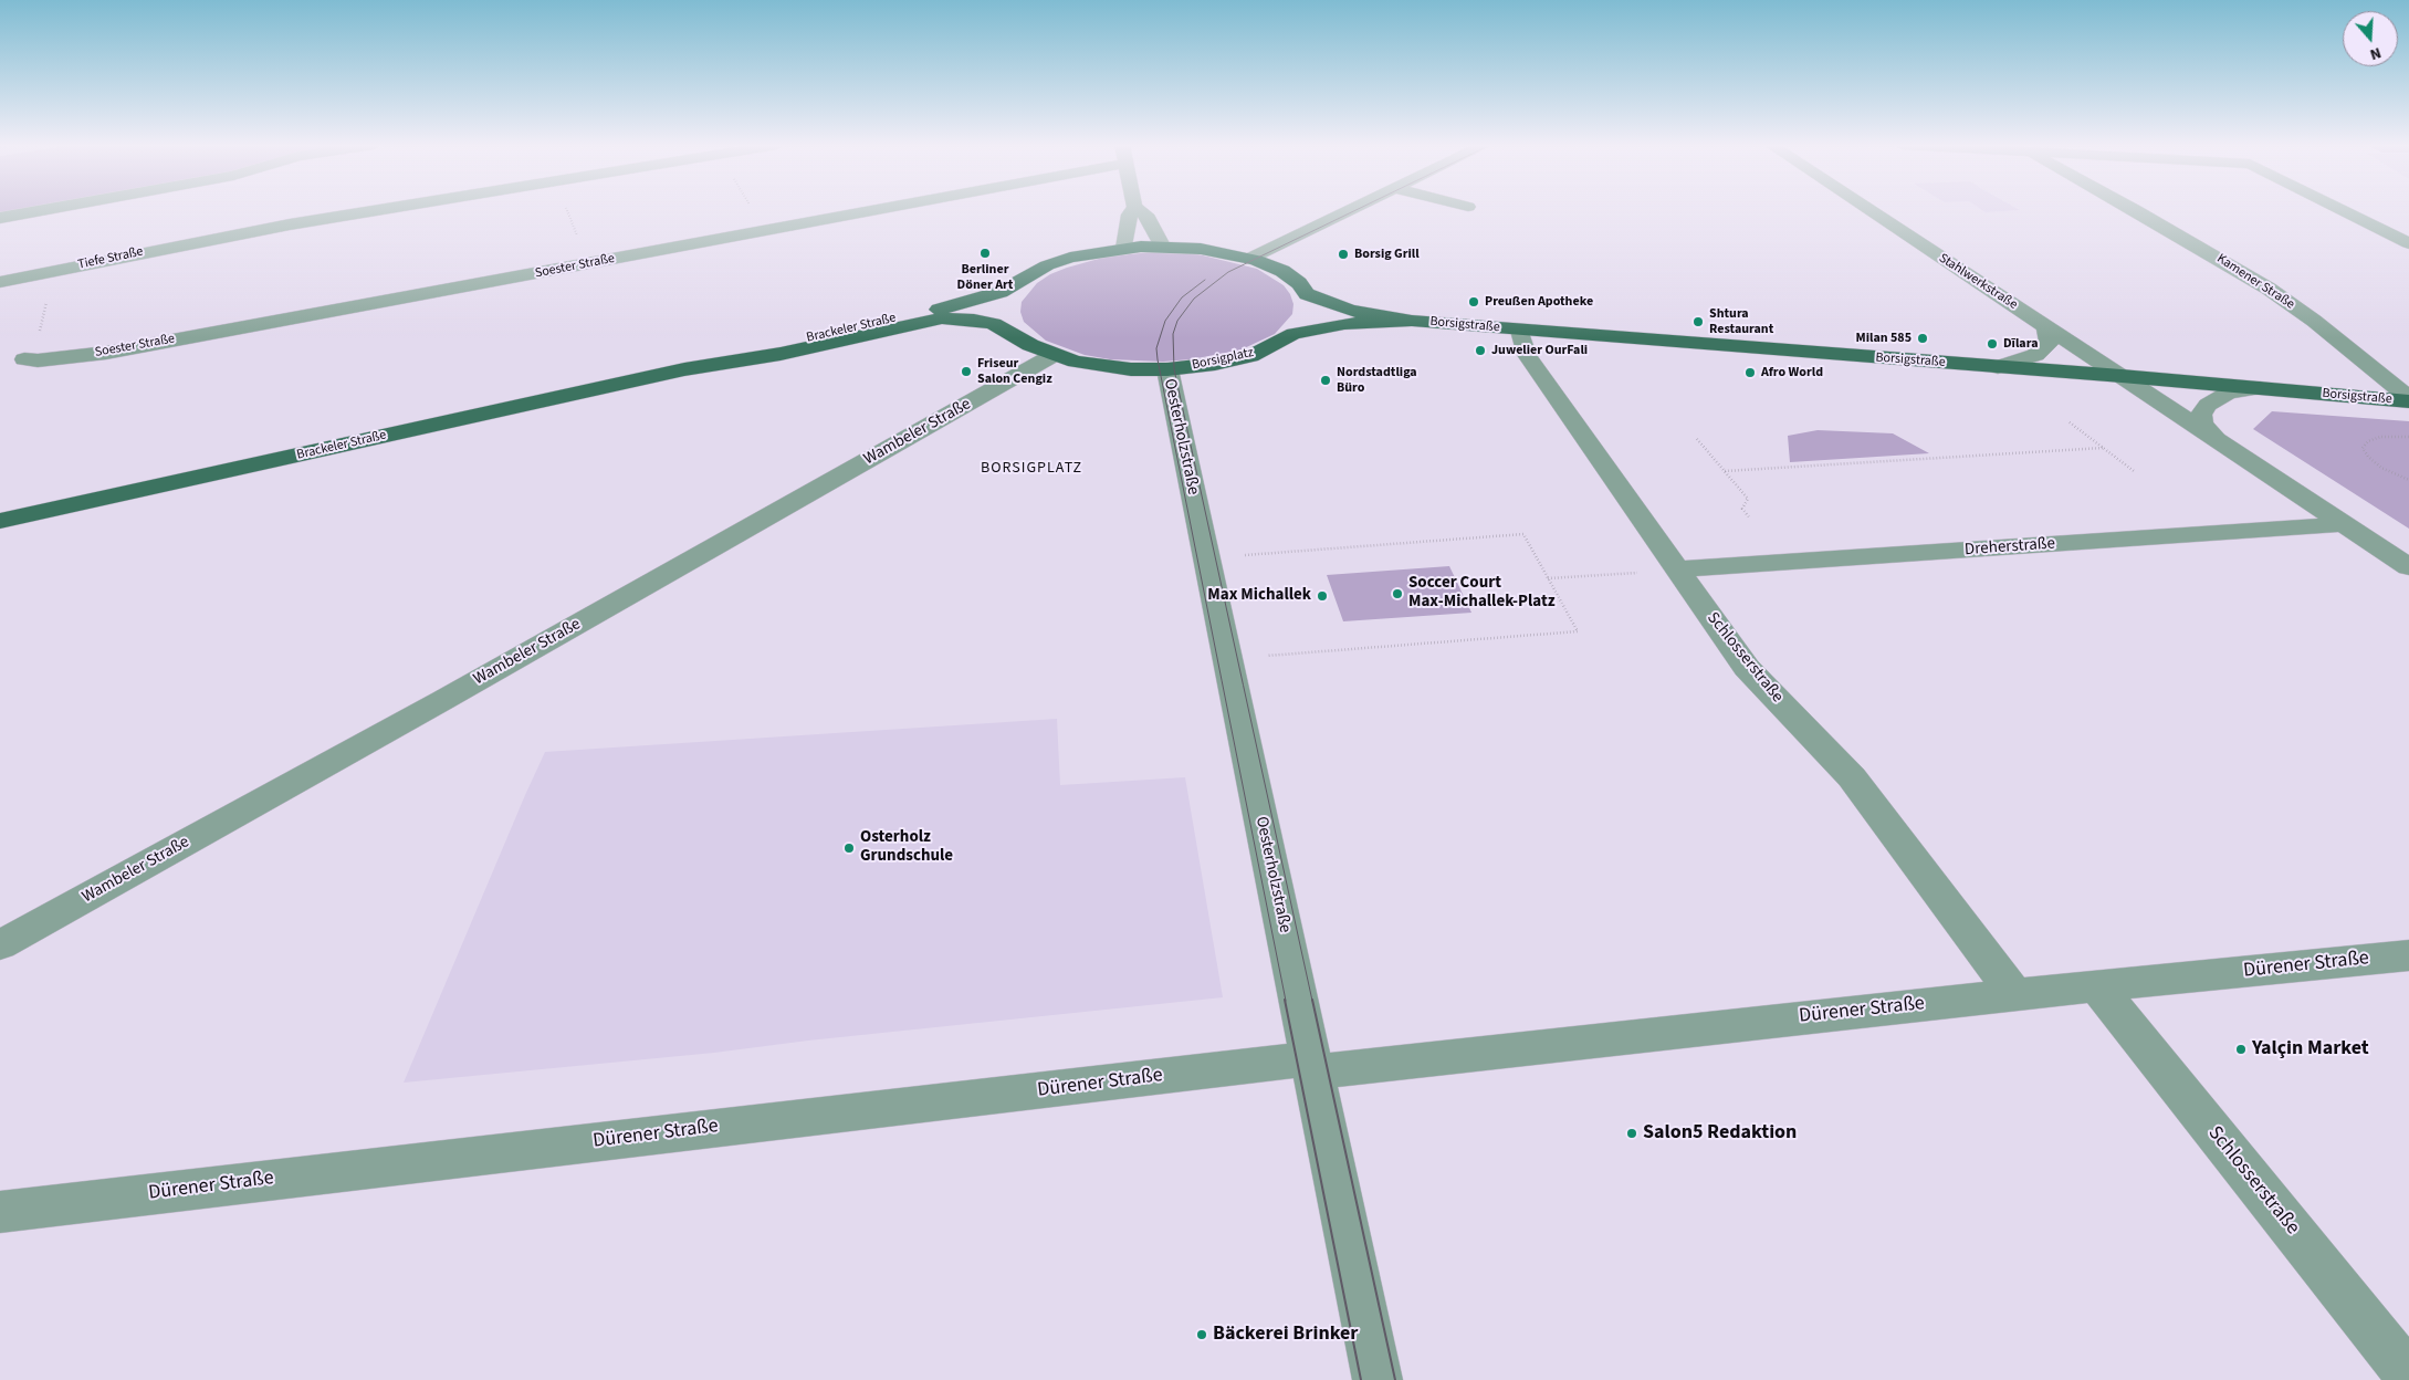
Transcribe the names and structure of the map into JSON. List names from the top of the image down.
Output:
{
  "streets": {
    "main road": ["Borsigstraße", "Brackeler Straße", "Borsigplatz"],
    "street": [
      "Tiefe Straße",
      "Soester Straße",
      "Stahlwerkstraße",
      "Kamener Straße",
      "Wambeler Straße",
      "Oesterholzstraße",
      "Dreherstraße",
      "Schlosserstraße",
      "Dürener Straße"
    ]
  },
  "crossings": [
    ["Stahlwerkstraße", "Borsigstraße"],
    ["Stahlwerkstraße", "Dreherstraße"],
    ["Kamener Straße", "Borsigstraße"],
    ["Borsigstraße", "Borsigplatz"],
    ["Borsigstraße", "Schlosserstraße"],
    ["Brackeler Straße", "Borsigplatz"],
    ["Borsigplatz", "Wambeler Straße"],
    ["Borsigplatz", "Oesterholzstraße"],
    ["Oesterholzstraße", "Dürener Straße"],
    ["Dreherstraße", "Schlosserstraße"],
    ["Schlosserstraße", "Dürener Straße"]
  ],
  "districts": ["BORSIGPLATZ"],
  "places": [
    "Berliner Döner Art",
    "Borsig Grill",
    "Preußen Apotheke",
    "Shtura Restaurant",
    "Milan 585",
    "Dīlara",
    "Juwelier OurFali",
    "Friseur Salon Cengiz",
    "Afro World",
    "Nordstadtliga Büro",
    "Soccer Court Max-Michallek-Platz",
    "Max Michallek",
    "Osterholz Grundschule",
    "Yalçin Market",
    "Salon5 Redaktion",
    "Bäckerei Brinker"
  ],
  "north": "bottom"
}
